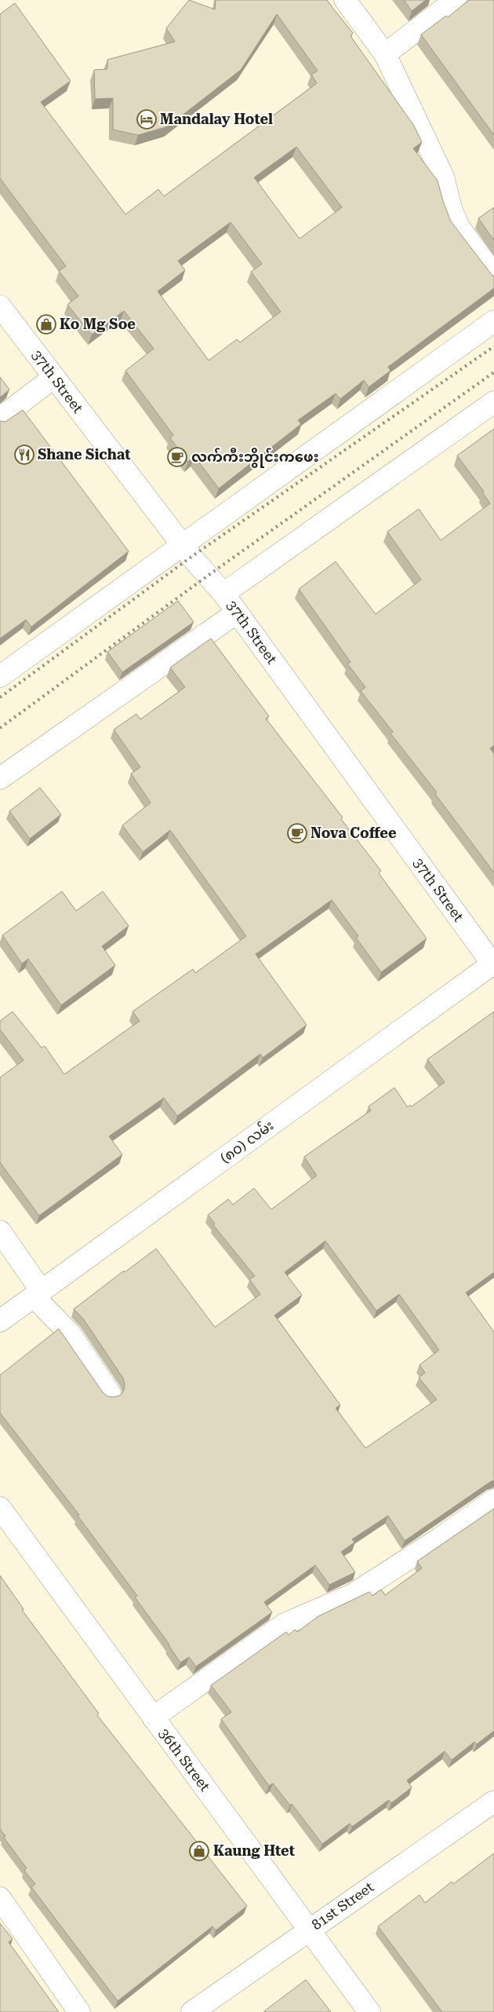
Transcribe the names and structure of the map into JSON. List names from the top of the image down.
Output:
{
  "streets": {
    "street": [
      "37th Street",
      "(၈၀) လမ်း",
      "36th Street",
      "81st Street"
    ]
  },
  "crossings": [
    ["37th Street", "(၈၀) လမ်း"],
    ["36th Street", "81st Street"]
  ],
  "places": {
    "hotel": ["Mandalay Hotel"],
    "shop": ["Ko Mg Soe", "Kaung Htet"],
    "restaurant": ["Shane Sichat"],
    "cafe": ["လက်ကီးဘွိုင်းကဖေး", "Nova Coffee"]
  }
}
